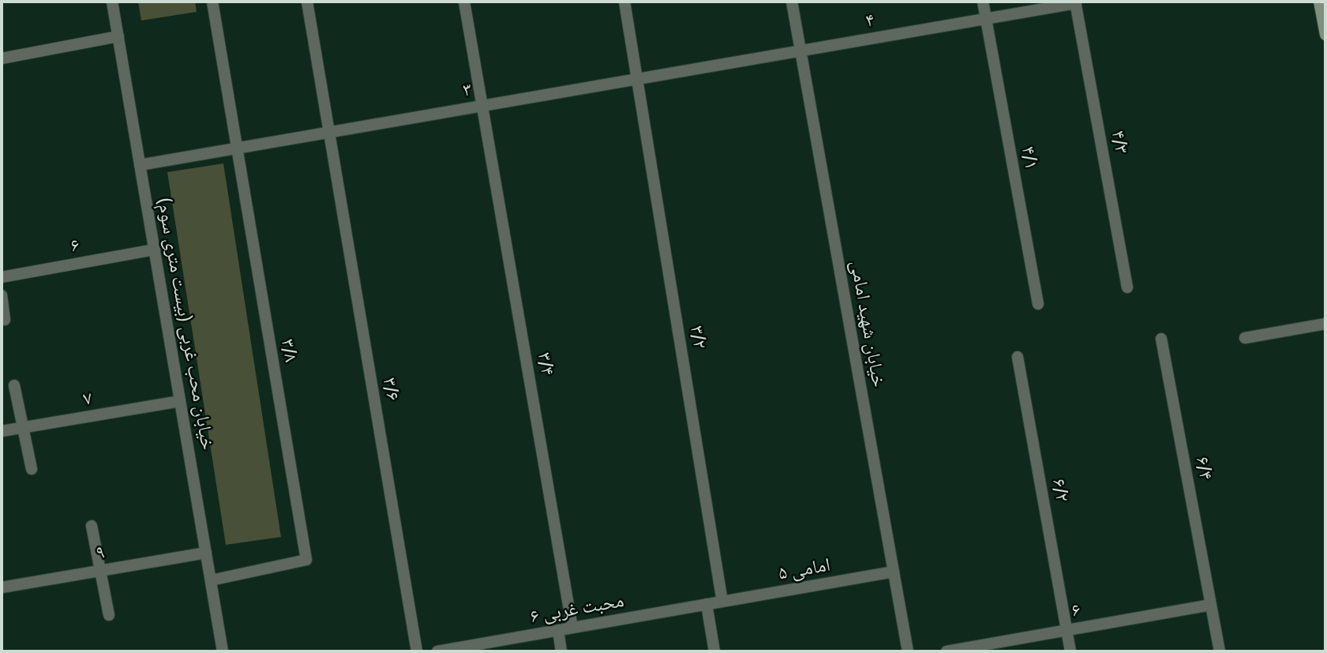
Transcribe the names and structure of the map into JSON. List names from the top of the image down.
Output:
{
  "streets": {
    "street": [
      "۴",
      "۳",
      "۴/۳",
      "۴/۱",
      "۶",
      "خیابان محب غربی (بیست متری سوم)",
      "خیابان شهید امامی",
      "۳/۲",
      "۳/۸",
      "۳/۴",
      "۳/۶",
      "۷",
      "۶/۴",
      "۶/۲",
      "۹",
      "امامی ۵",
      "محبت غربی ۶"
    ]
  },
  "crossings": [
    ["۴", "۳"],
    ["۴", "۴/۳"],
    ["۴", "۴/۱"],
    ["۴", "خیابان شهید امامی"],
    ["۳", "خیابان محب غربی (بیست متری سوم)"],
    ["۳", "خیابان شهید امامی"],
    ["۳", "۳/۲"],
    ["۳", "۳/۸"],
    ["۳", "۳/۴"],
    ["۳", "۳/۶"],
    ["۶", "خیابان محب غربی (بیست متری سوم)"],
    ["۶", "۶/۴"],
    ["۶", "۶/۲"],
    ["خیابان محب غربی (بیست متری سوم)", "۳/۸"],
    ["خیابان محب غربی (بیست متری سوم)", "۷"],
    ["خیابان محب غربی (بیست متری سوم)", "۹"],
    ["خیابان شهید امامی", "امامی ۵"],
    ["۳/۲", "امامی ۵"],
    ["۳/۲", "محبت غربی ۶"],
    ["۳/۴", "محبت غربی ۶"],
    ["امامی ۵", "محبت غربی ۶"]
  ]
}
